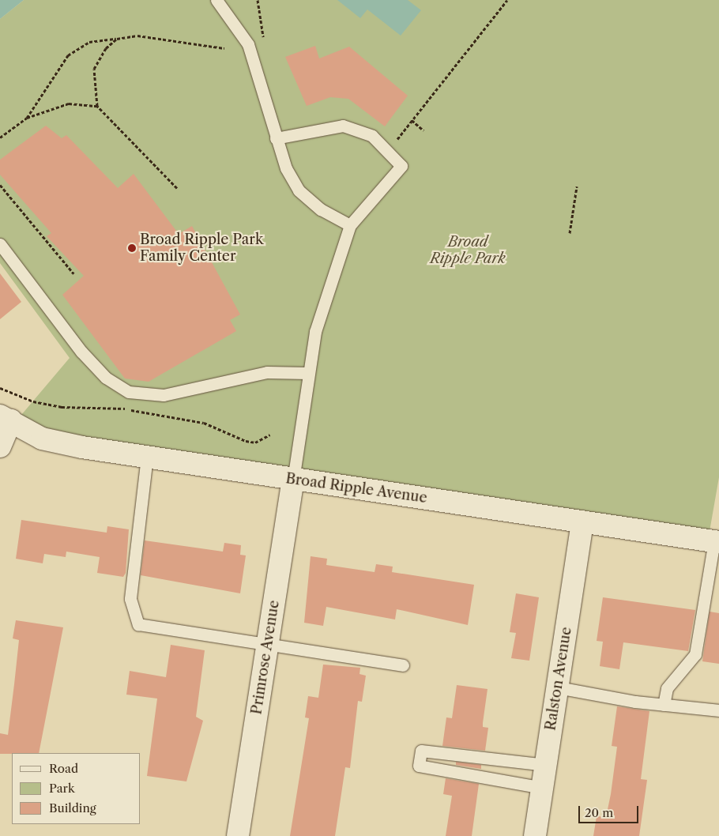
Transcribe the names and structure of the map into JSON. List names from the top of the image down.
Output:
{
  "streets": {
    "street": ["Broad Ripple Avenue", "Primrose Avenue", "Ralston Avenue"]
  },
  "crossings": [
    ["Broad Ripple Avenue", "Primrose Avenue"],
    ["Broad Ripple Avenue", "Ralston Avenue"]
  ],
  "parks": ["Broad Ripple Park"],
  "places": ["Broad Ripple Park Family Center"],
  "legend": ["Road", "Park", "Building"],
  "scale_bar": "20 m"
}
